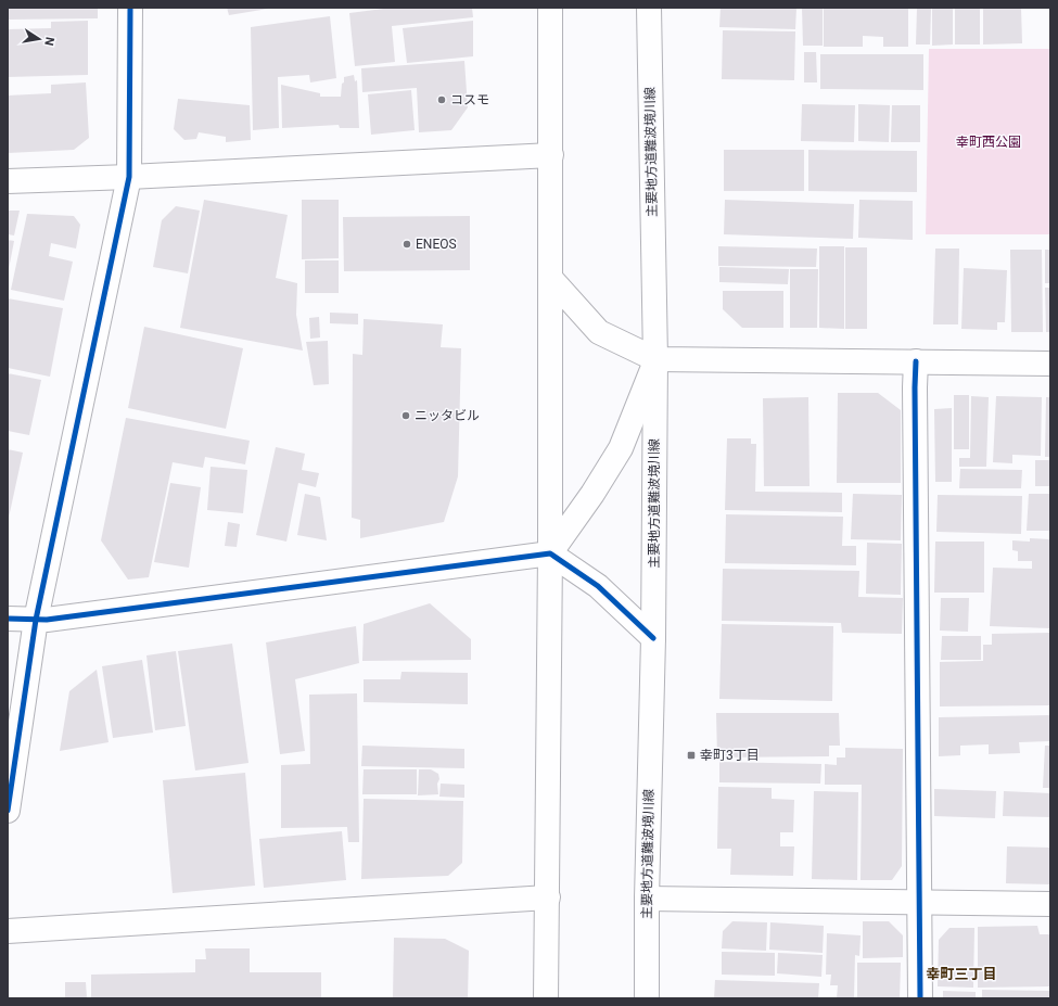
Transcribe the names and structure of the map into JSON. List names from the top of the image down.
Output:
{
  "streets": {
    "street": ["主要地方道難波境川線"]
  },
  "districts": ["幸町三丁目"],
  "parks": ["幸町西公園"],
  "places": {
    "other": ["コスモ", "ENEOS", "ニッタビル"],
    "transit": ["幸町3丁目"]
  },
  "north": "right"
}
